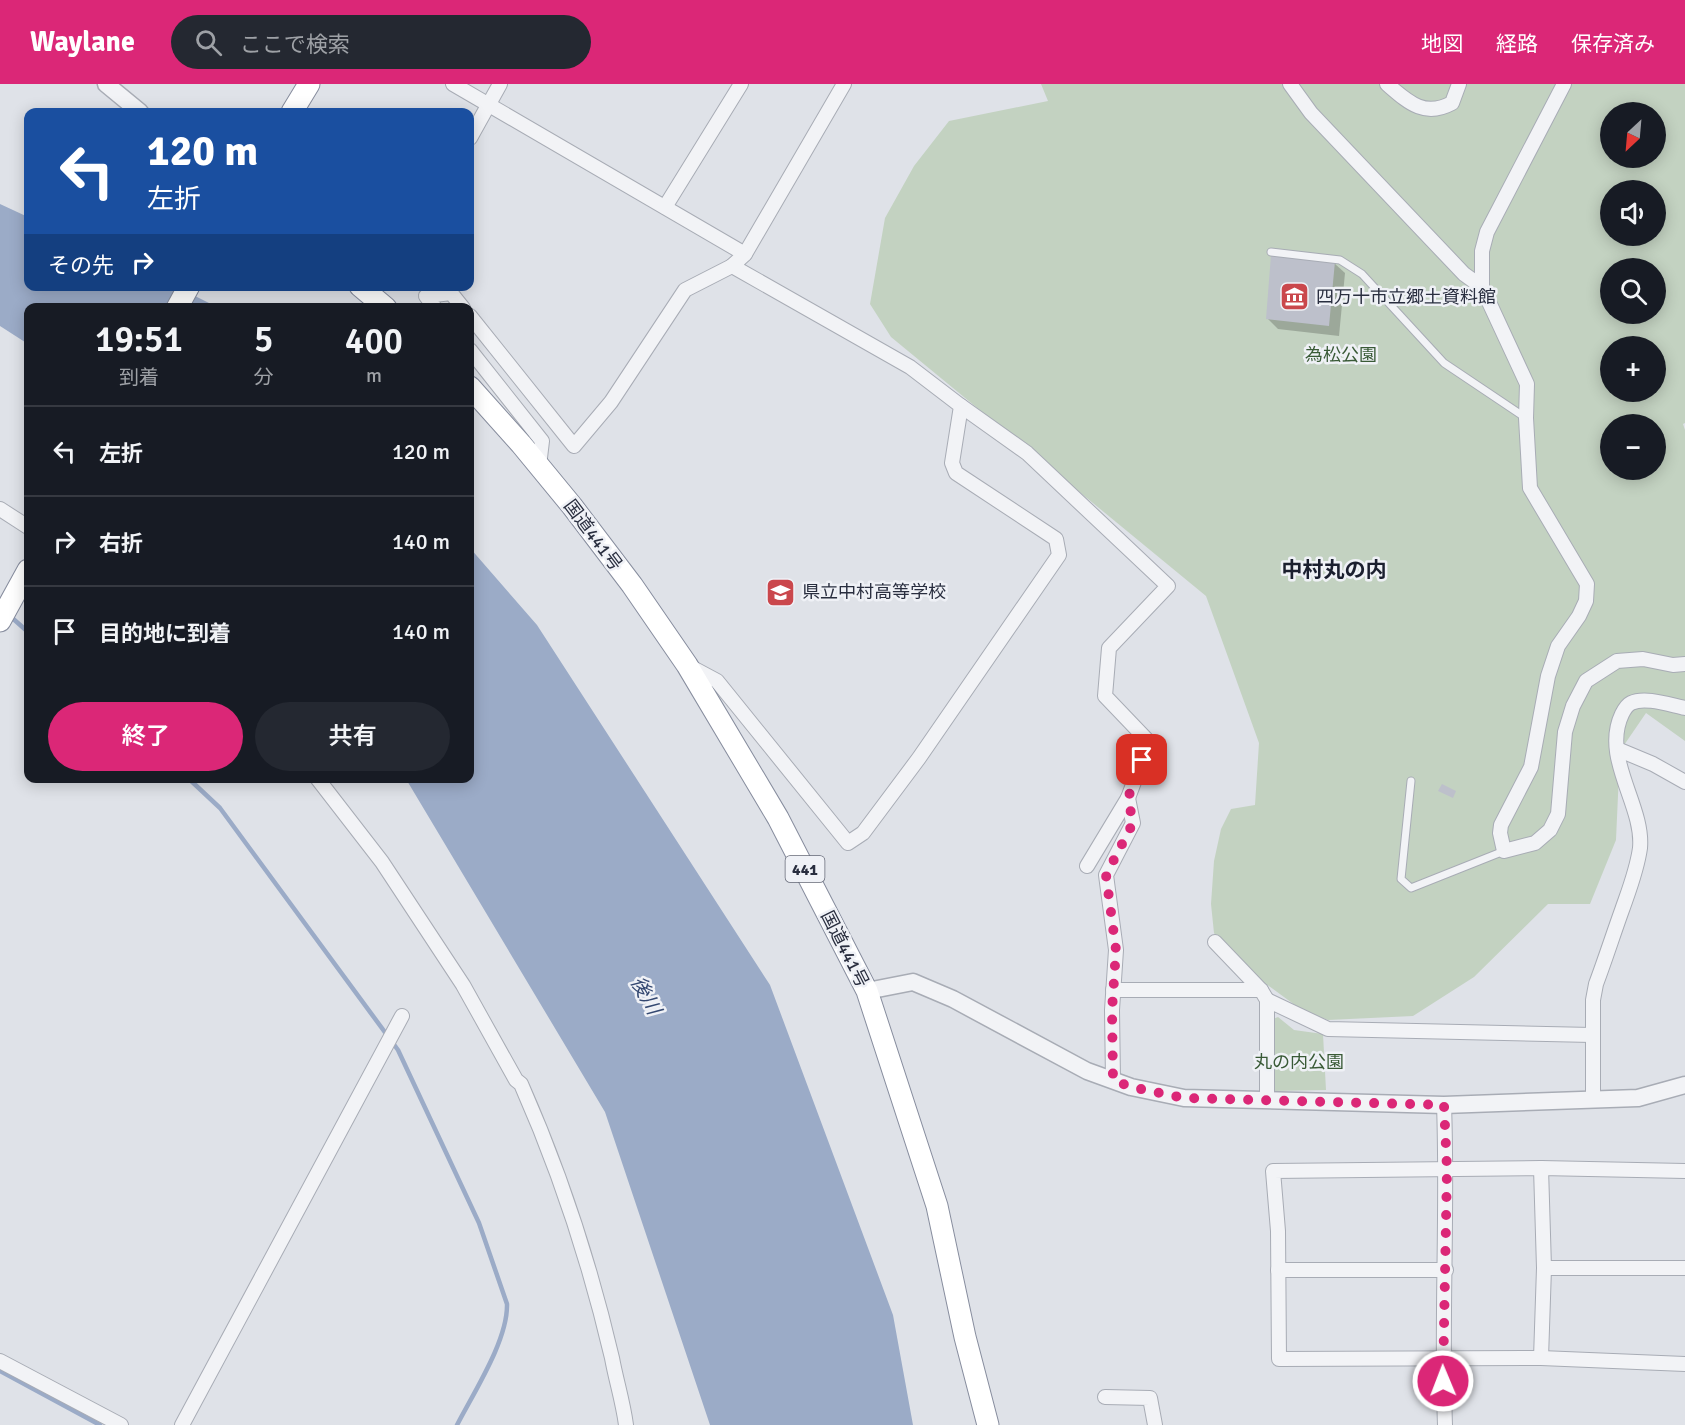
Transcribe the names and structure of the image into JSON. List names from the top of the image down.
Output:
{
  "streets": {
    "highway": ["国道441号", "441"]
  },
  "districts": ["中村丸の内"],
  "water": ["後川"],
  "parks": ["為松公園", "丸の内公園"],
  "places": {
    "museum": ["四万十市立郷土資料館"],
    "school or university": ["県立中村高等学校"]
  },
  "north": "bottom left",
  "page": {
    "header": "Waylane",
    "search": "ここで検索",
    "nav": ["地図", "経路", "保存済み"],
    "map_buttons": ["+", "−"],
    "turn": ["120 m", "左折"],
    "then": "その先",
    "eta": [
      "19:51",
      "到着",
      "5",
      "分",
      "400",
      "m"
    ],
    "list": [
      {
        "name": "左折",
        "value": "120 m"
      },
      {
        "name": "右折",
        "value": "140 m"
      },
      {
        "name": "目的地に到着",
        "value": "140 m"
      }
    ],
    "buttons": ["終了", "共有"]
  }
}
